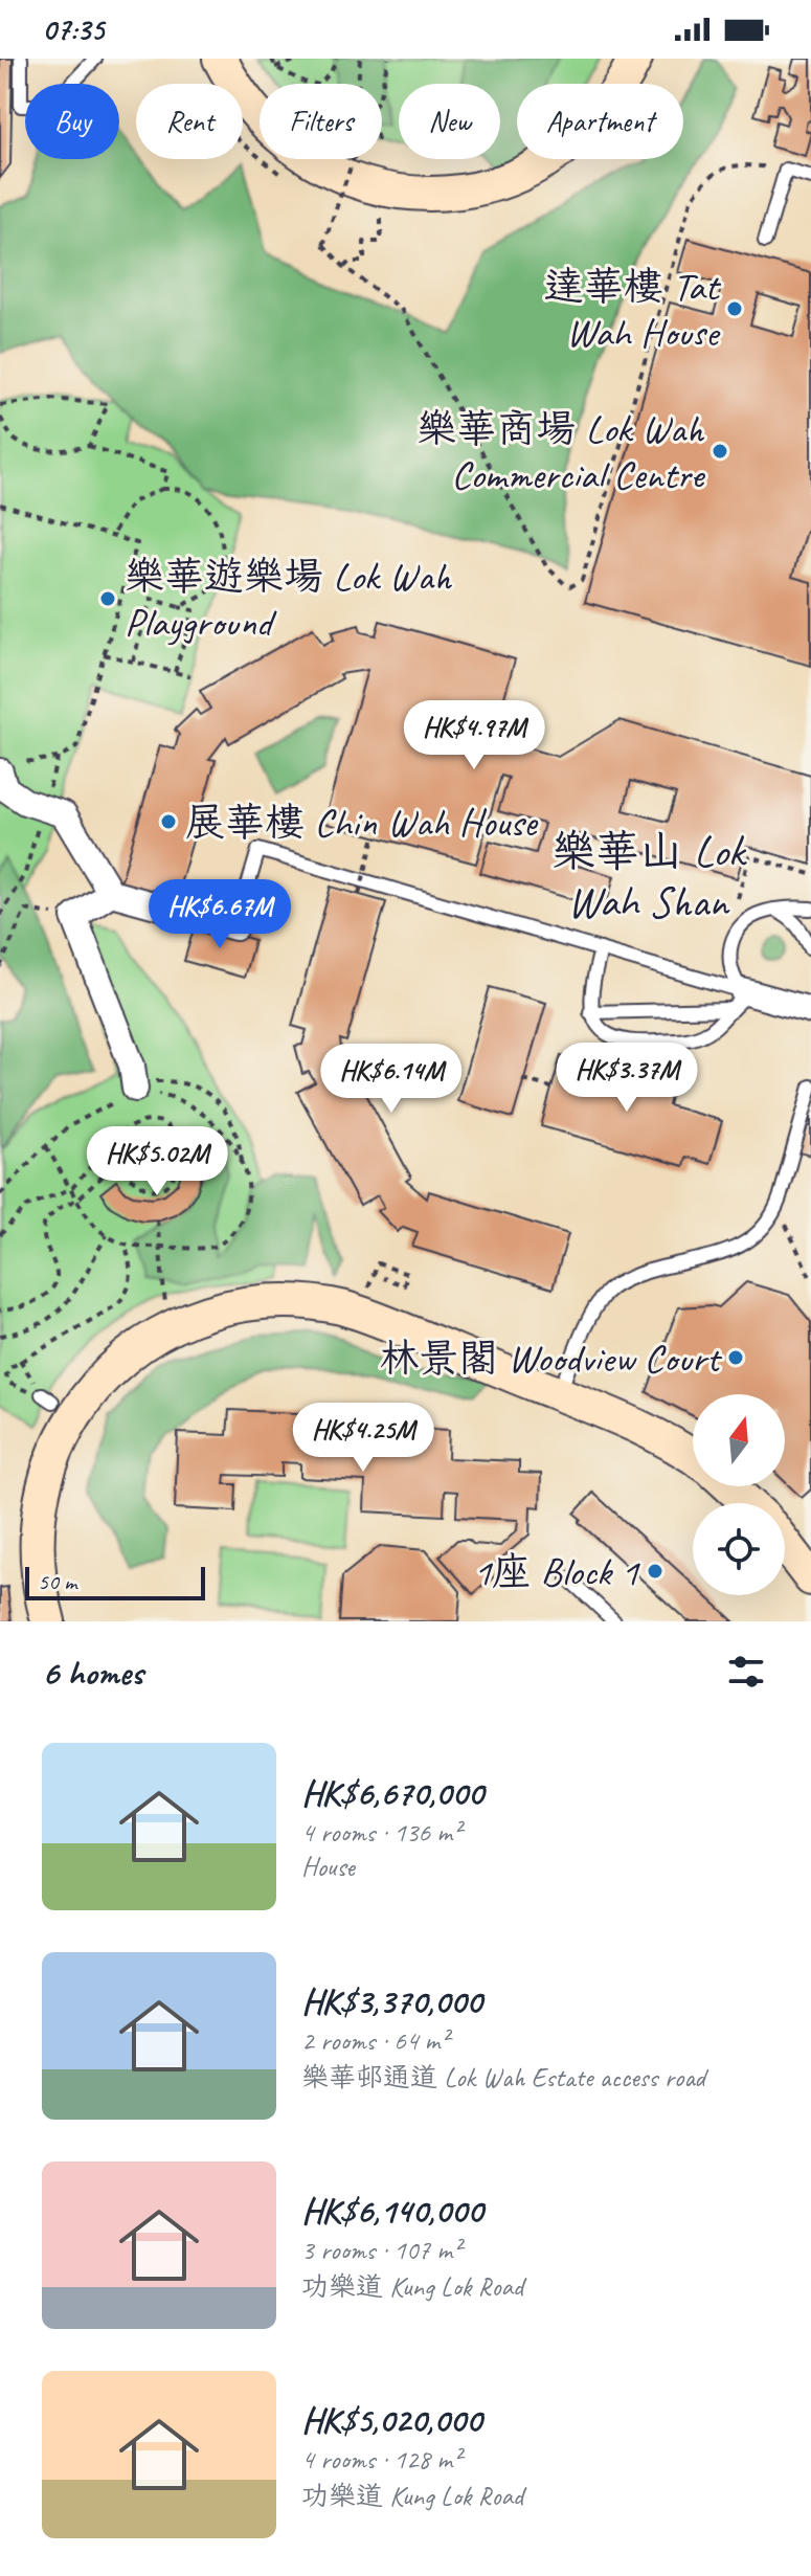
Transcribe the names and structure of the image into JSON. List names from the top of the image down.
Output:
{
  "districts": ["樂華山 Lok Wah Shan"],
  "places": [
    "達華樓 Tat Wah House",
    "樂華商場 Lok Wah Commercial Centre",
    "樂華遊樂場 Lok Wah Playground",
    "展華樓 Chin Wah House",
    "林景閣 Woodview Court",
    "1座 Block 1"
  ],
  "scale_bar": "50 m",
  "north": "top",
  "page": {
    "status": "07:35",
    "chip": [
      "Buy",
      "Rent",
      "Filters",
      "New",
      "Apartment"
    ],
    "price": [
      "HK$4.97M",
      "HK$6.67M",
      "HK$3.37M",
      "HK$6.14M",
      "HK$5.02M",
      "HK$4.25M"
    ],
    "scale": "50 m",
    "heading": "6 homes",
    "list": [
      {
        "name": "HK$6,670,000",
        "note": "4 rooms · 136 m² · House"
      },
      {
        "name": "HK$3,370,000",
        "note": "2 rooms · 64 m² · 樂華邨通道 Lok Wah Estate access road"
      },
      {
        "name": "HK$6,140,000",
        "note": "3 rooms · 107 m² · 功樂道 Kung Lok Road"
      },
      {
        "name": "HK$5,020,000",
        "note": "4 rooms · 128 m² · 功樂道 Kung Lok Road"
      }
    ]
  }
}
